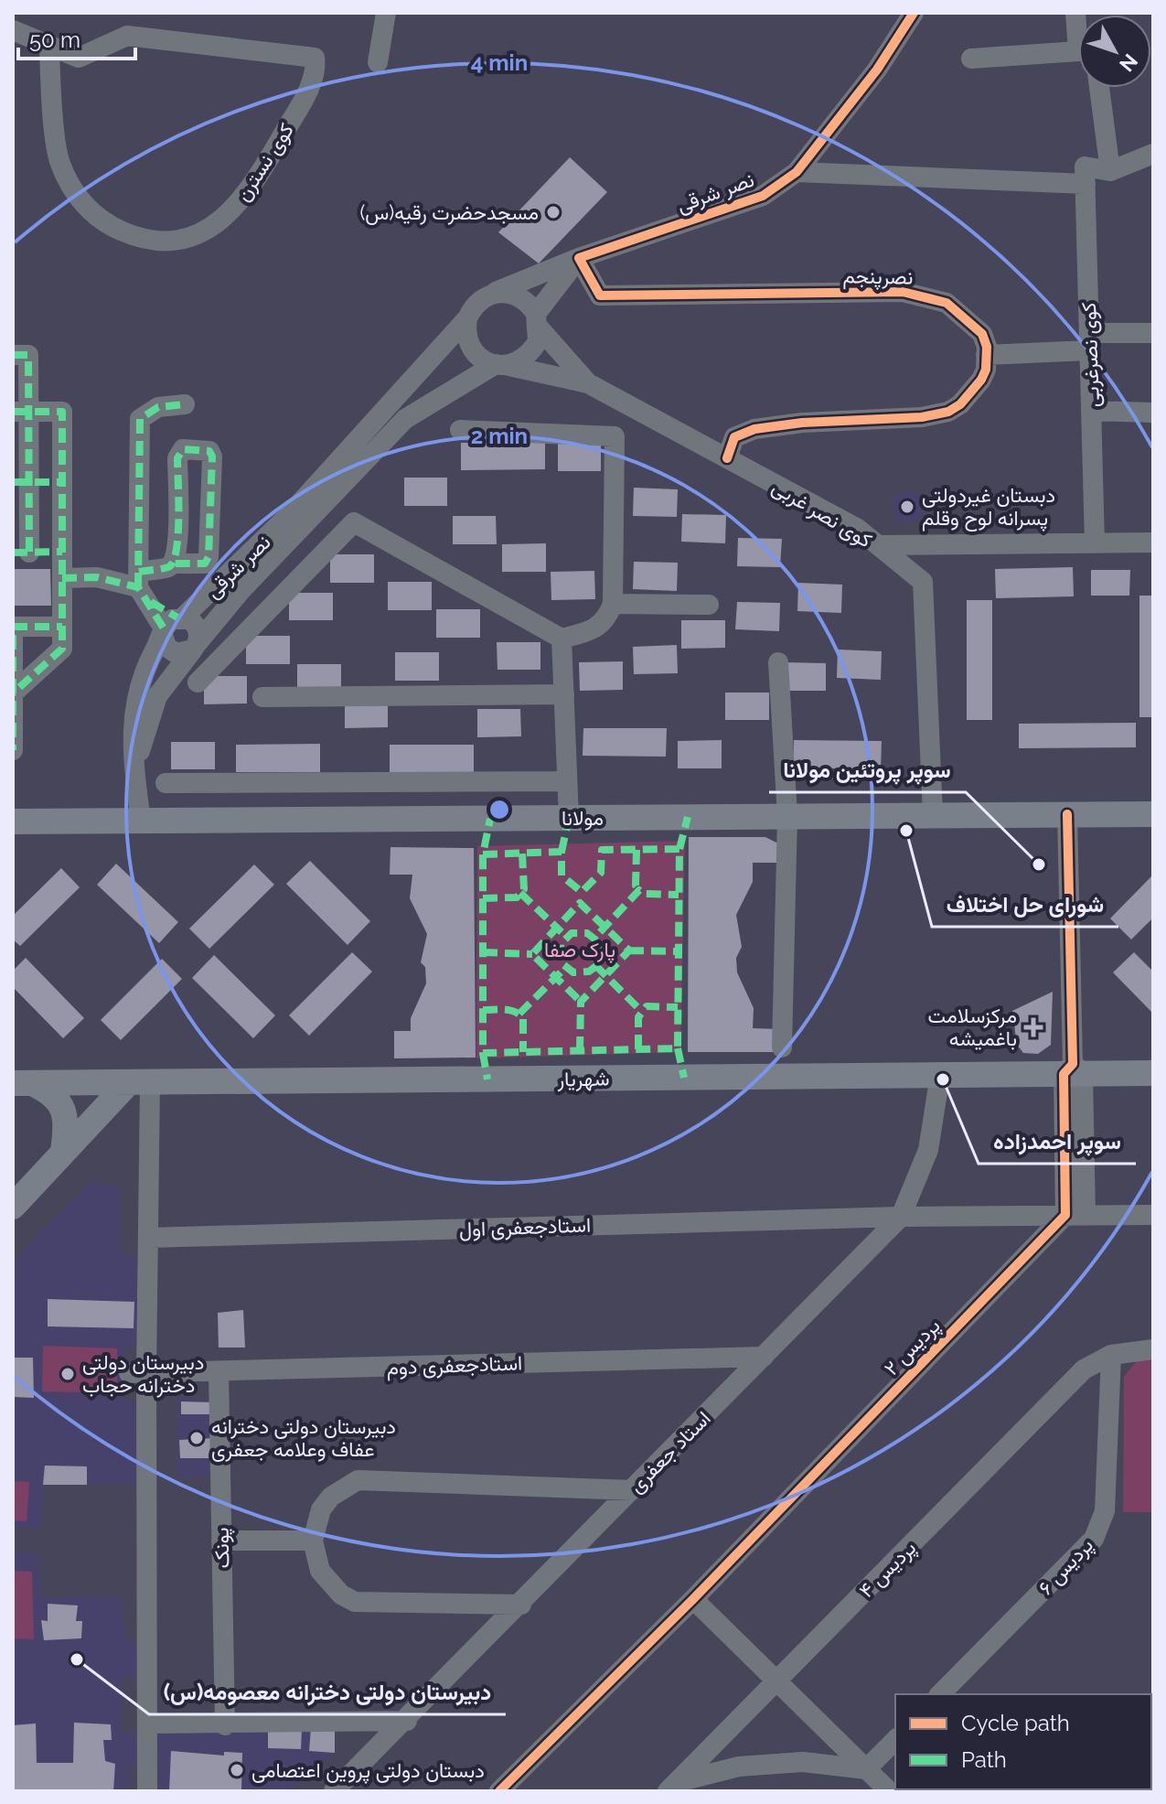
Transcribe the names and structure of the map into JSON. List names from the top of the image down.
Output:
{
  "streets": {
    "main road": ["مولانا", "شهریار"],
    "street": [
      "کوی نسترن",
      "نصر شرقی",
      "نصرپنجم",
      "کوی نصرغربی",
      "کوی نصر غربی",
      "استادجعفری اول",
      "پردیس ۲",
      "استادجعفری دوم",
      "استاد جعفری",
      "پونک",
      "پردیس ۶",
      "پردیس ۴"
    ]
  },
  "crossings": [
    ["نصر شرقی", "نصرپنجم"],
    ["نصر شرقی", "کوی نصر غربی"],
    ["نصر شرقی", "مولانا"],
    ["کوی نصر غربی", "مولانا"],
    ["شهریار", "استاد جعفری"],
    ["استادجعفری اول", "پردیس ۲"],
    ["استادجعفری اول", "استاد جعفری"],
    ["استادجعفری دوم", "استاد جعفری"],
    ["استادجعفری دوم", "پونک"],
    ["پردیس ۶", "پردیس ۴"]
  ],
  "parks": ["پارک صفا"],
  "places": {
    "other": [
      "مسجدحضرت رقیه(س)",
      "دبستان غیردولتی پسرانه لوح وقلم",
      "شورای حل اختلاف",
      "سوپر پروتئین مولانا",
      "سوپر احمدزاده",
      "دبیرستان دولتی دخترانه حجاب",
      "دبیرستان دولتی دخترانه عفاف وعلامه جعفری",
      "دبیرستان دولتی دخترانه معصومه(س)",
      "دبستان دولتی پروین اعتصامی"
    ],
    "health": ["مرکزسلامت باغمیشه"]
  },
  "legend": ["Cycle path", "Path"],
  "scale_bar": "50 m",
  "north": "bottom right",
  "rings": ["4 min", "2 min"]
}
